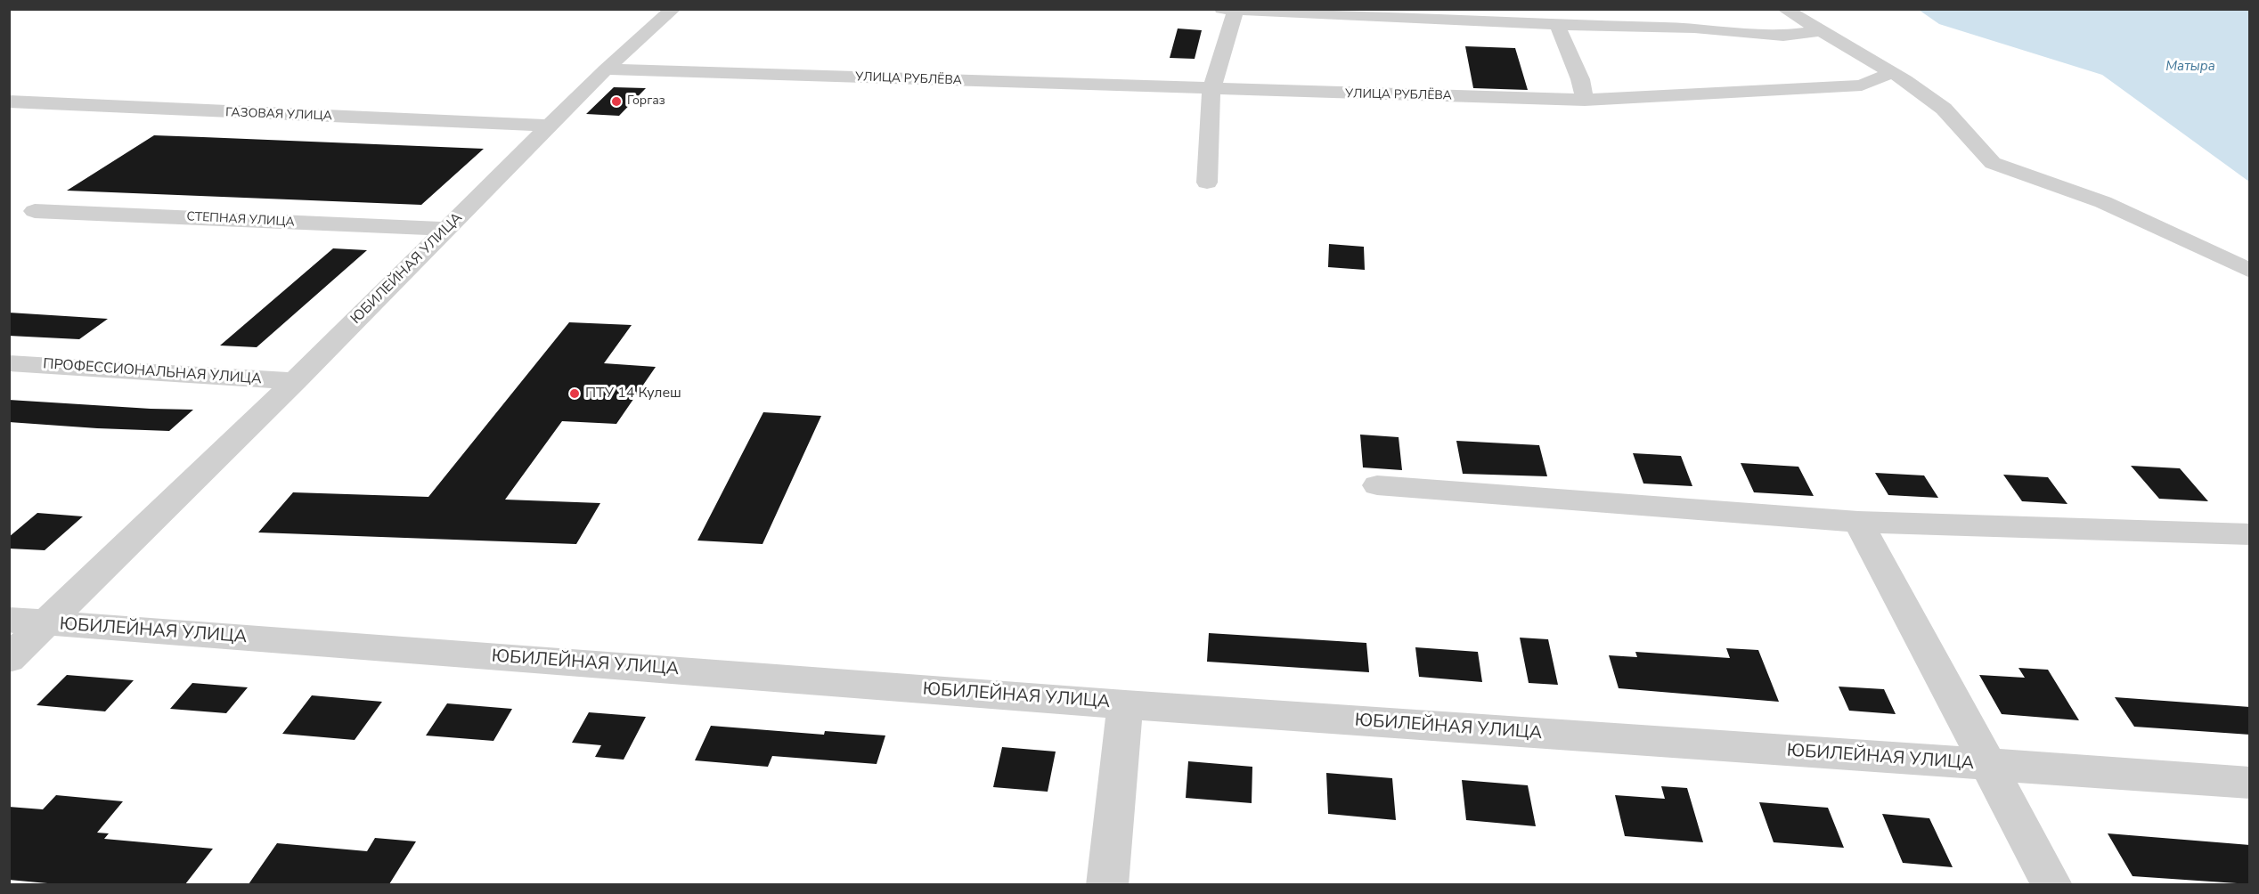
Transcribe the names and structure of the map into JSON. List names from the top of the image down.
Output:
{
  "streets": {
    "street": [
      "УЛИЦА РУБЛЁВА",
      "ГАЗОВАЯ УЛИЦА",
      "СТЕПНАЯ УЛИЦА",
      "ЮБИЛЕЙНАЯ УЛИЦА",
      "ПРОФЕССИОНАЛЬНАЯ УЛИЦА"
    ]
  },
  "crossings": [
    ["УЛИЦА РУБЛЁВА", "ЮБИЛЕЙНАЯ УЛИЦА"],
    ["ГАЗОВАЯ УЛИЦА", "ЮБИЛЕЙНАЯ УЛИЦА"],
    ["СТЕПНАЯ УЛИЦА", "ЮБИЛЕЙНАЯ УЛИЦА"],
    ["ЮБИЛЕЙНАЯ УЛИЦА", "ПРОФЕССИОНАЛЬНАЯ УЛИЦА"]
  ],
  "water": ["Матыра"],
  "places": ["Горгаз", "ПТУ 14 Кулеш"]
}
